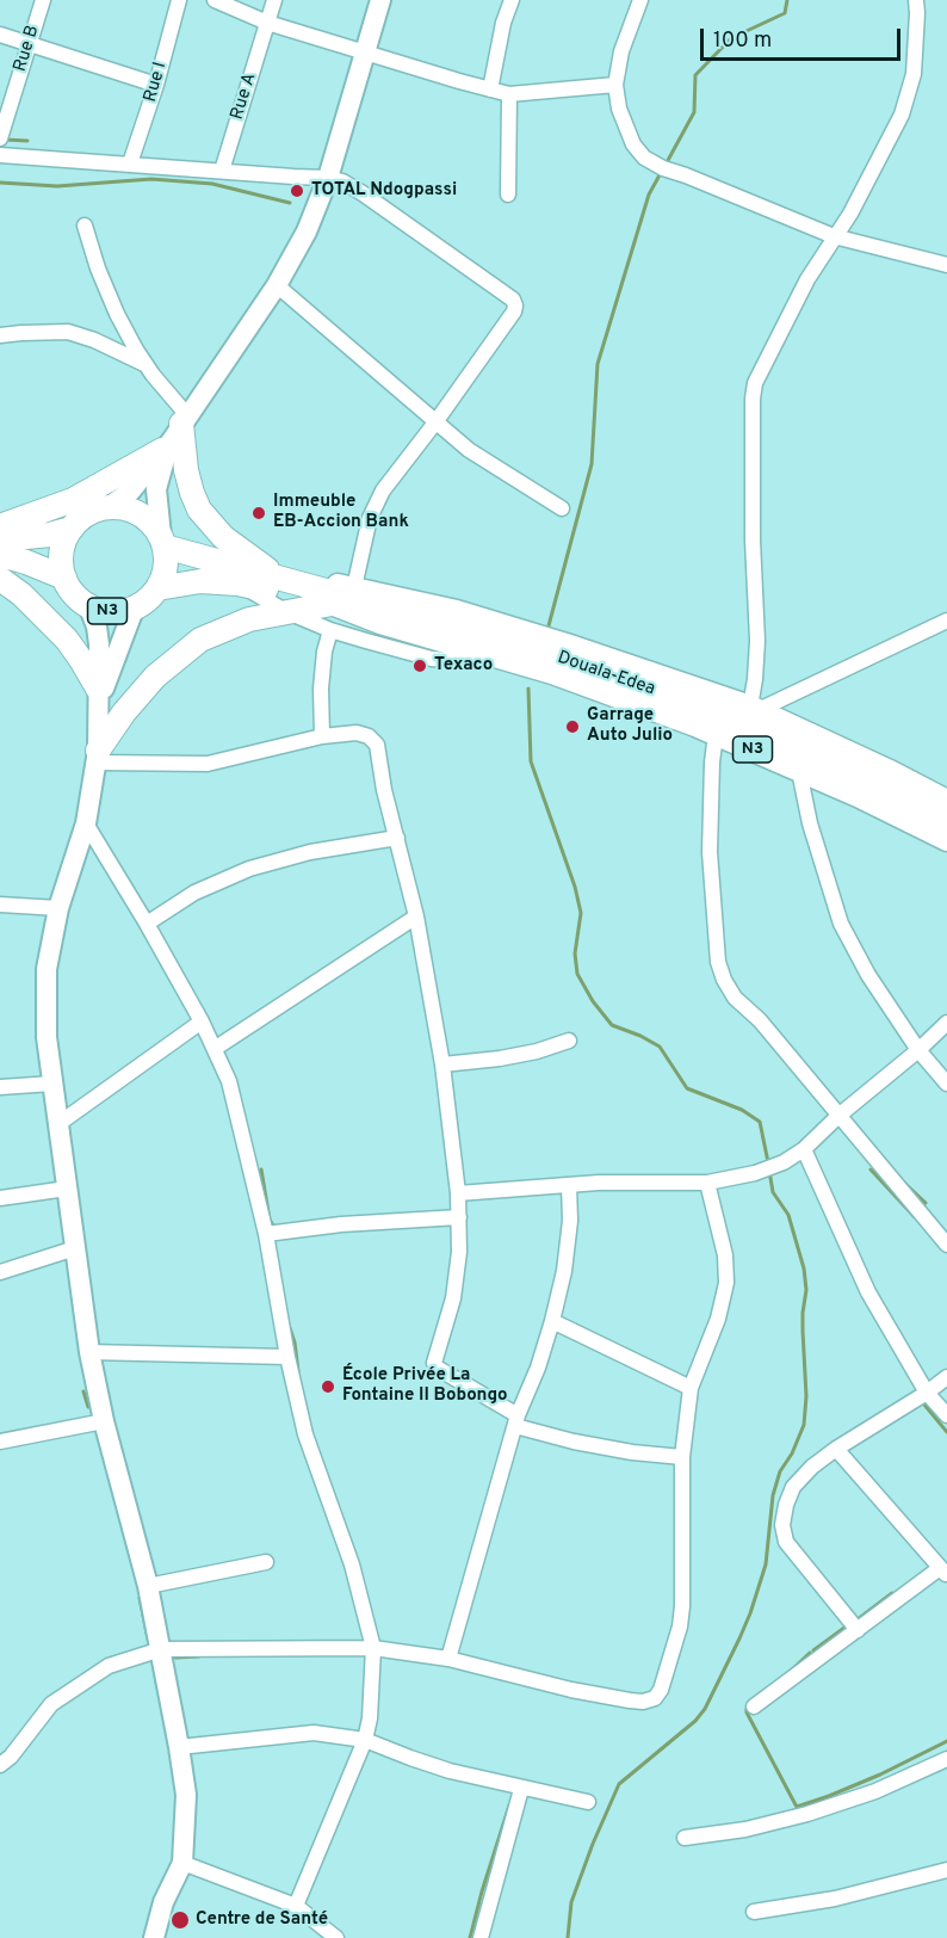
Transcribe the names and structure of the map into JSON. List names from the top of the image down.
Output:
{
  "streets": {
    "highway": ["N3", "Douala-Edea"],
    "street": ["Rue B", "Rue I", "Rue A"]
  },
  "crossings": [
    ["N3", "Douala-Edea"]
  ],
  "places": [
    "TOTAL Ndogpassi",
    "Immeuble EB-Accion Bank",
    "Texaco",
    "Garrage Auto Julio",
    "École Privée La Fontaine II Bobongo",
    "Centre de Santé"
  ],
  "scale_bar": "100 m"
}
